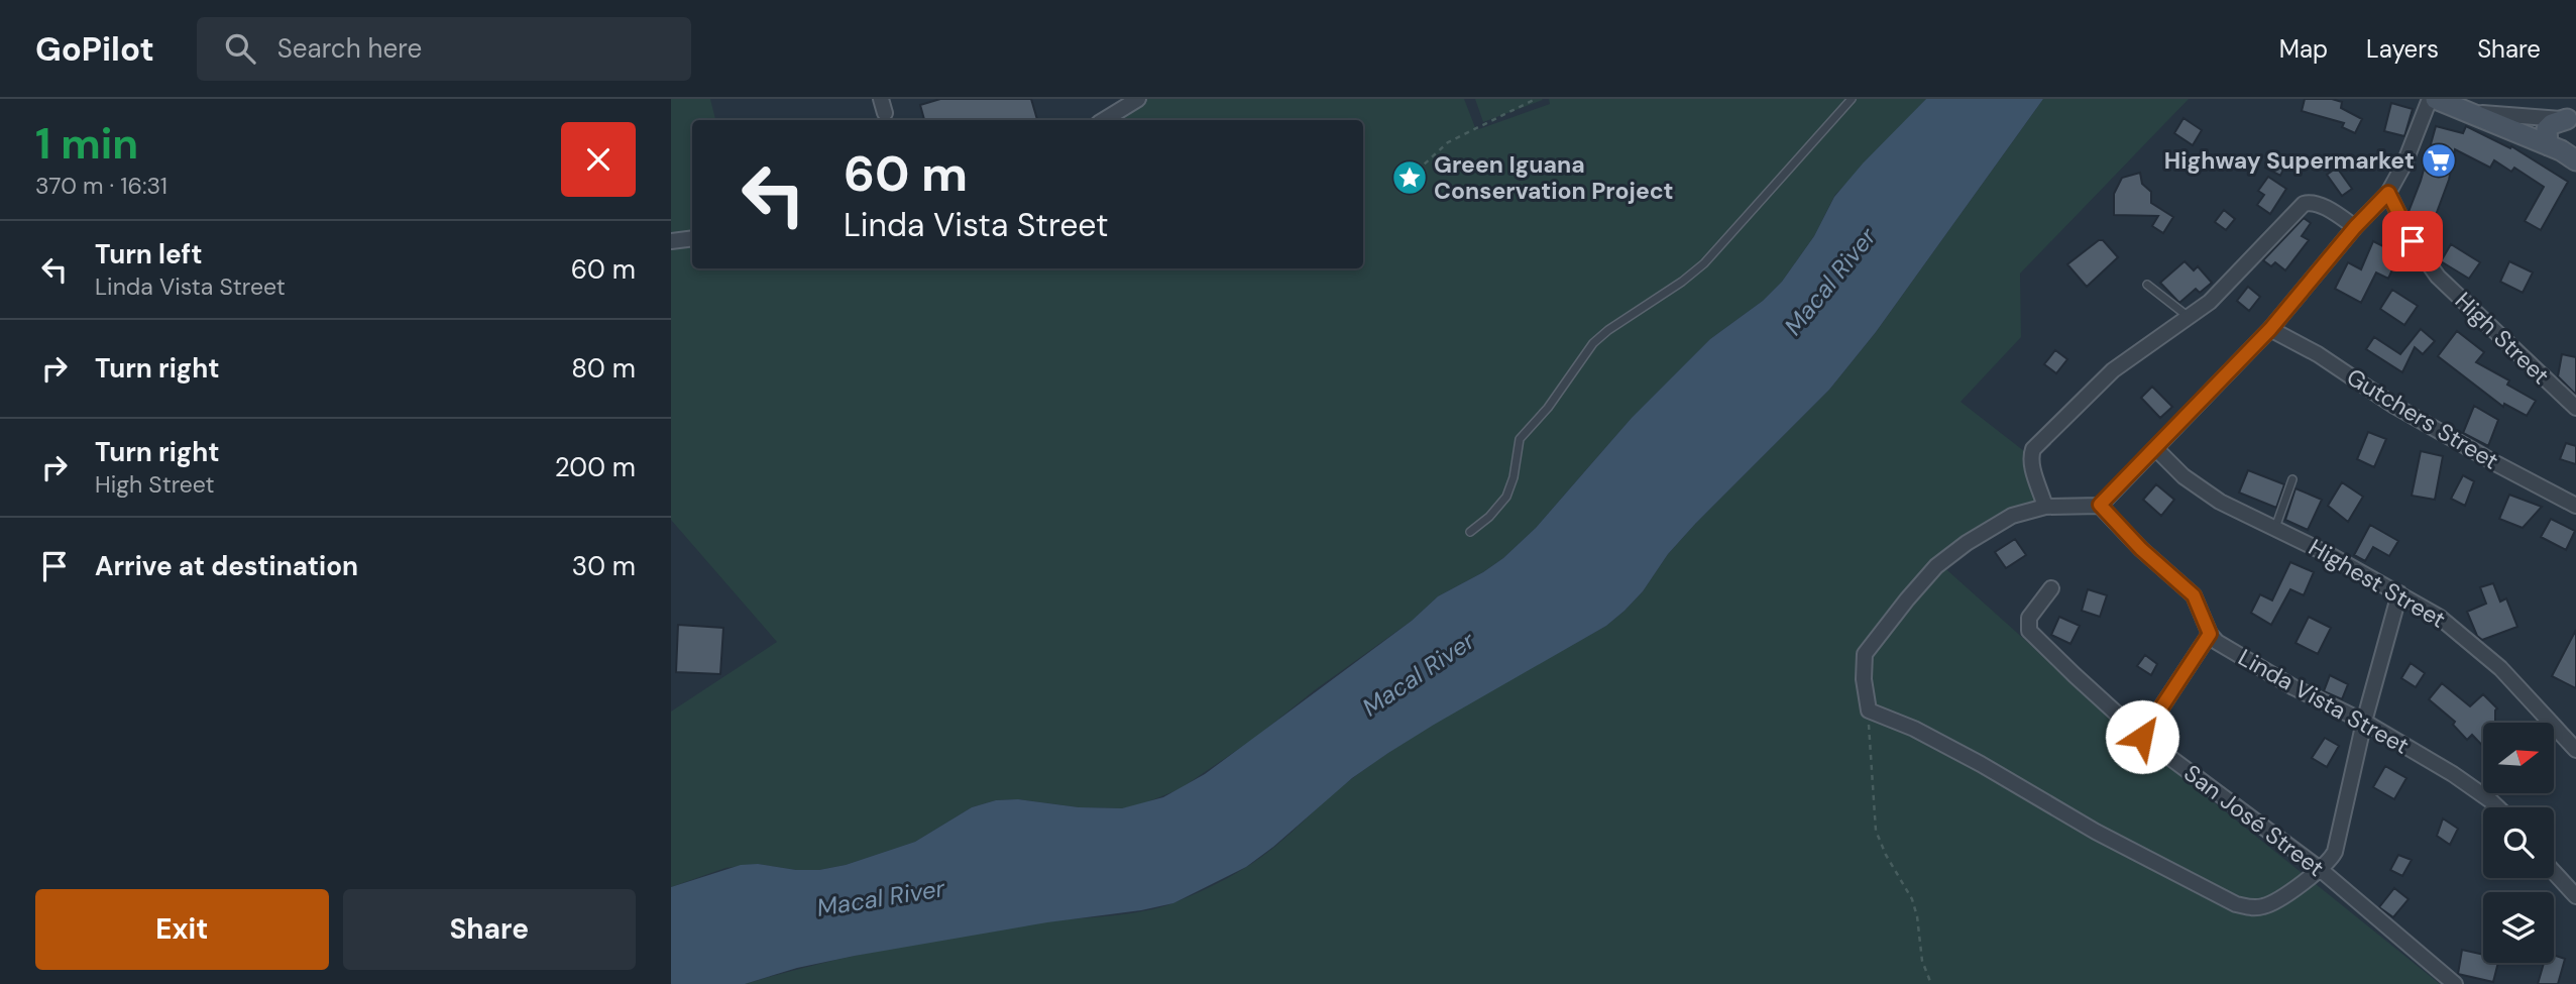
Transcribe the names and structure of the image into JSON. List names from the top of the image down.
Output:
{
  "streets": {
    "street": [
      "High Street",
      "Gutchers Street",
      "Highest Street",
      "Linda Vista Street",
      "San José Street"
    ]
  },
  "water": ["Macal River"],
  "places": {
    "supermarket": ["Highway Supermarket"],
    "place": ["Green Iguana Conservation Project"]
  },
  "north": "right",
  "page": {
    "header": "GoPilot",
    "search": "Search here",
    "nav": ["Map", "Layers", "Share"],
    "heading": ["1 min", "370 m · 16:31"],
    "turn": ["60 m", "Linda Vista Street"],
    "list": [
      {
        "name": "Turn left",
        "note": "Linda Vista Street",
        "value": "60 m"
      },
      {
        "name": "Turn right",
        "value": "80 m"
      },
      {
        "name": "Turn right",
        "note": "High Street",
        "value": "200 m"
      },
      {
        "name": "Arrive at destination",
        "value": "30 m"
      }
    ],
    "buttons": ["Exit", "Share"]
  }
}
